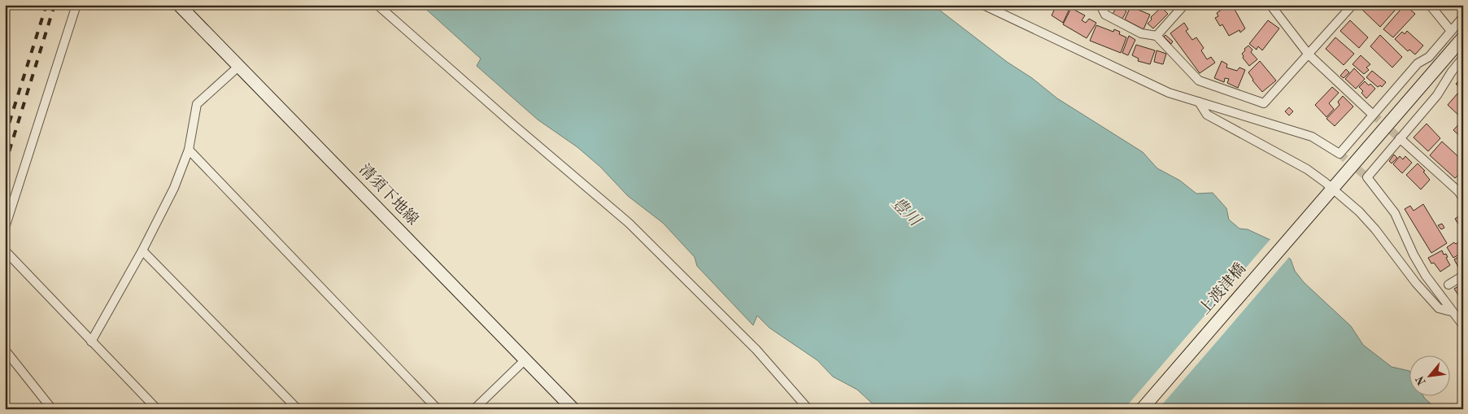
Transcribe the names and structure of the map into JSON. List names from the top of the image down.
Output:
{
  "streets": {
    "main road": ["清須下地線", "上渡津橋"]
  },
  "water": ["豊川"],
  "north": "bottom left"
}
